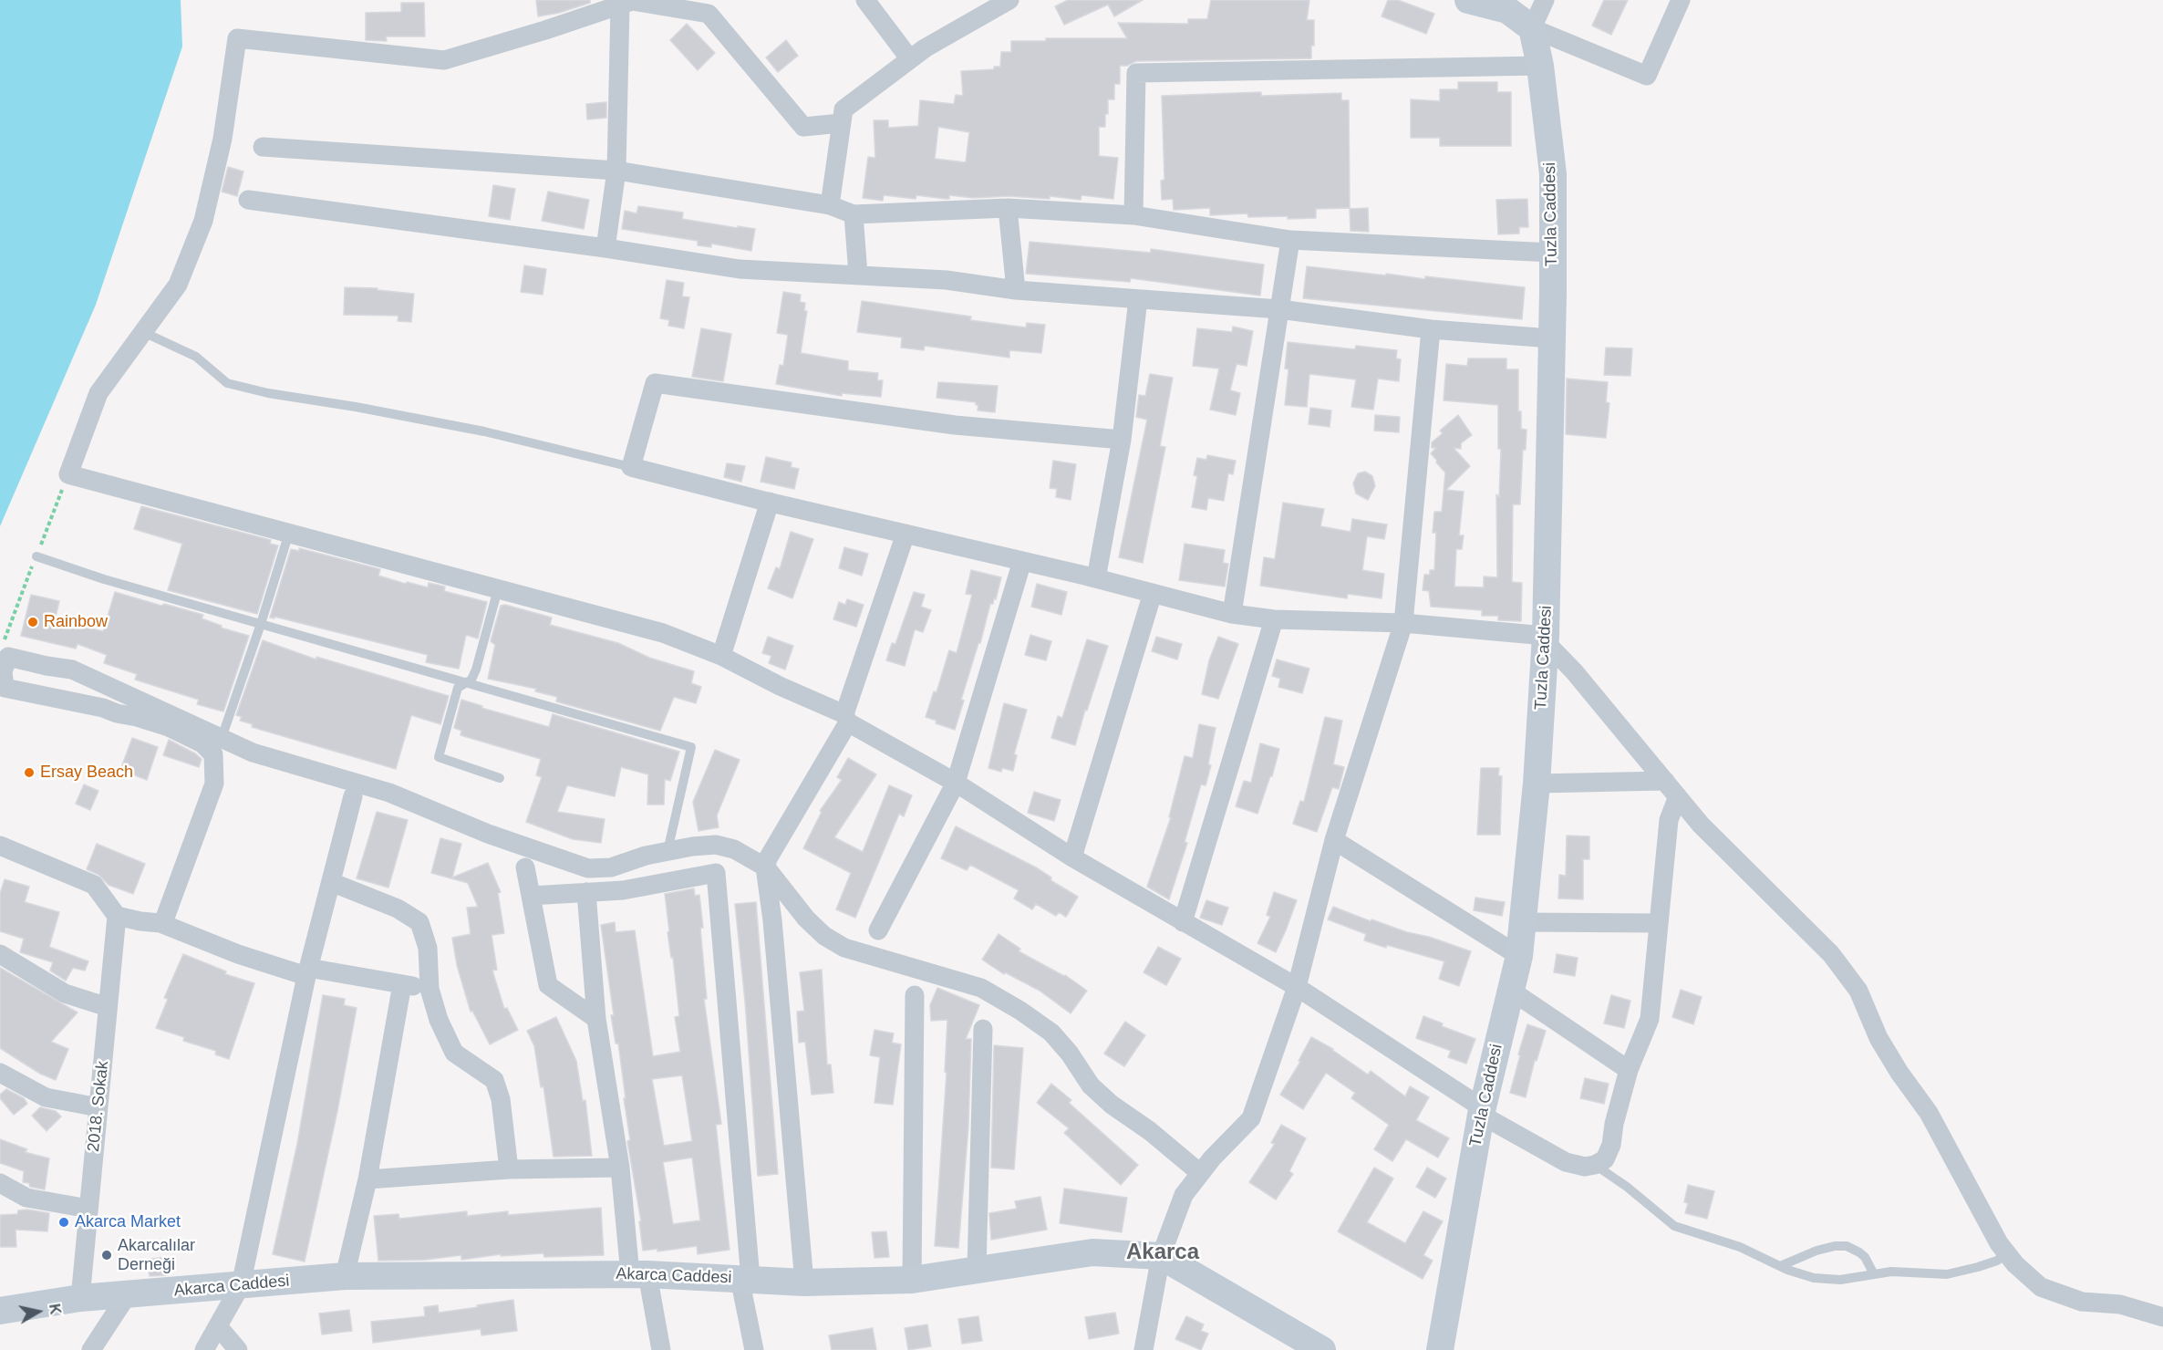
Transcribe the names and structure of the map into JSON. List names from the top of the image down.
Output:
{
  "streets": {
    "main road": ["Tuzla Caddesi", "Akarca Caddesi"],
    "street": ["2018. Sokak"]
  },
  "crossings": [
    ["2018. Sokak", "Akarca Caddesi"]
  ],
  "districts": ["Akarca"],
  "places": [
    "Rainbow",
    "Ersay Beach",
    "Akarca Market",
    "Akarcalılar Derneği"
  ],
  "north": "right"
}
